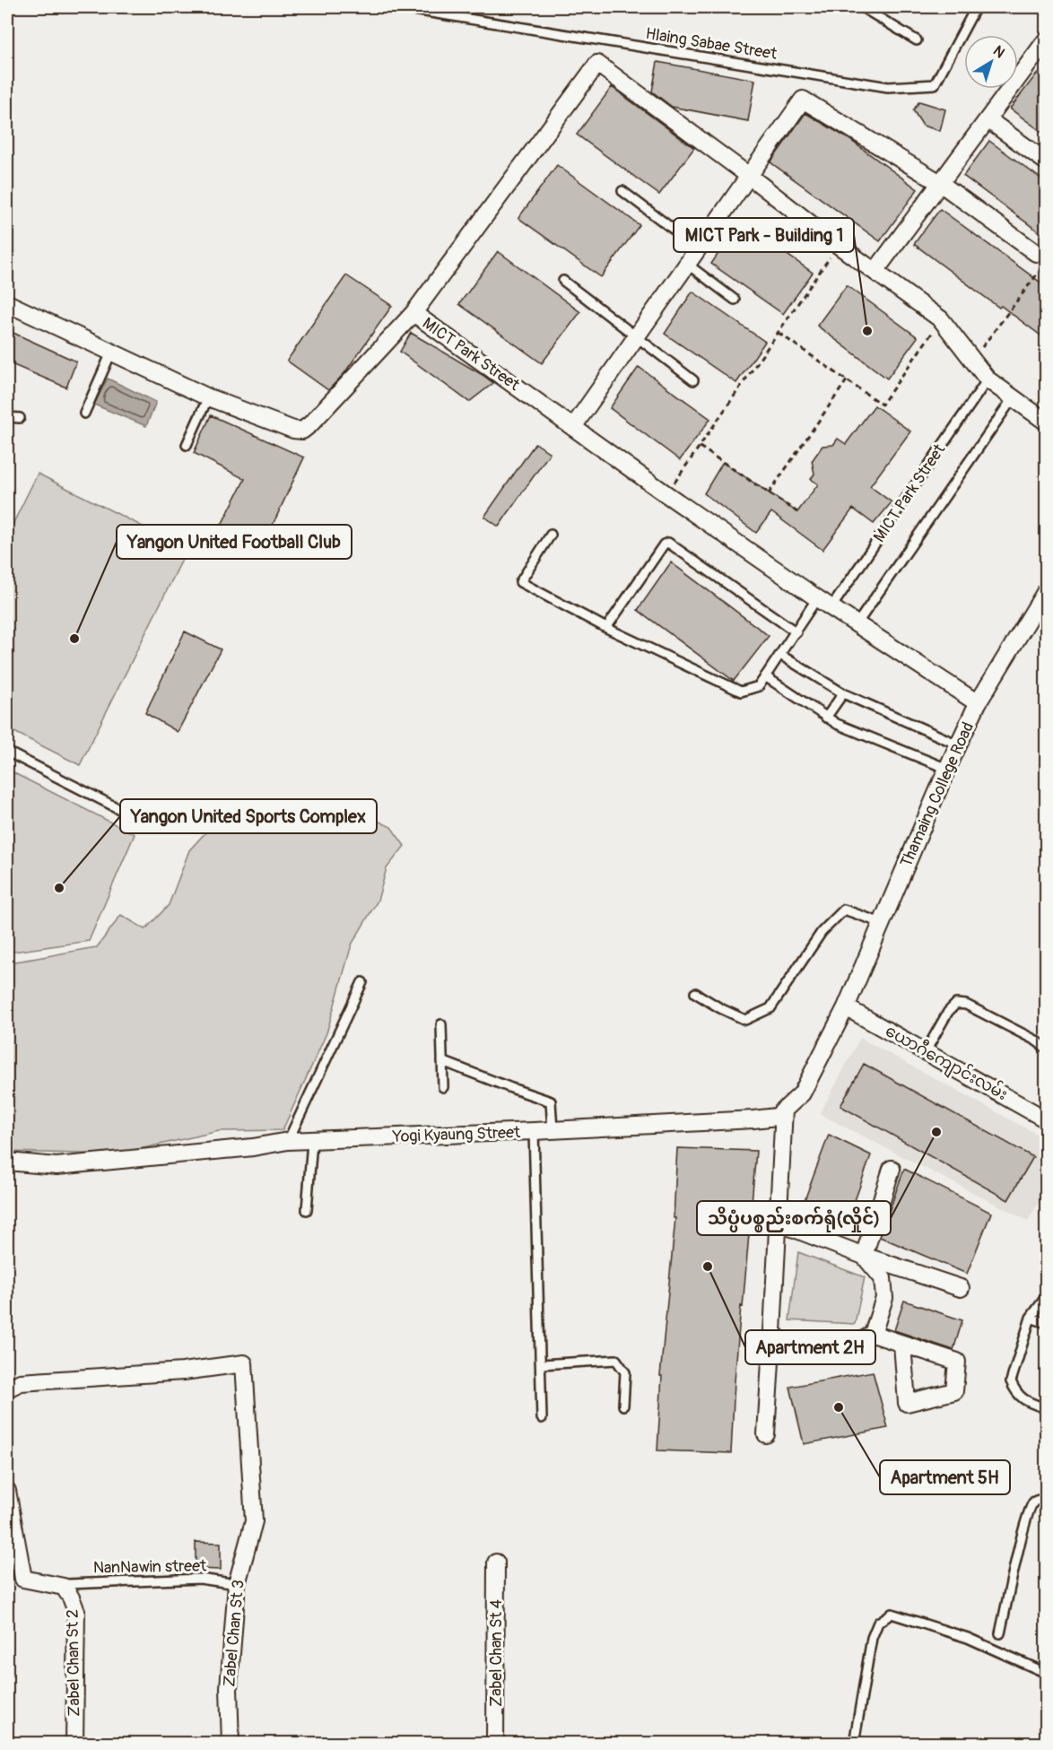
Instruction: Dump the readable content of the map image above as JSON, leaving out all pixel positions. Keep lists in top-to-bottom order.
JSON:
{
  "streets": {
    "street": [
      "MICT Park Street",
      "Thamaing College Road",
      "ယောဂီကျောင်းလမ်း",
      "Yogi Kyaung Street",
      "Zabel Chan St 3",
      "Zabel Chan St 4",
      "Zabel Chan St 2"
    ],
    "lane": ["Hlaing Sabae Street", "NanNawin street"]
  },
  "crossings": [
    ["MICT Park Street", "Thamaing College Road"],
    ["Thamaing College Road", "ယောဂီကျောင်းလမ်း"],
    ["Thamaing College Road", "Yogi Kyaung Street"],
    ["ယောဂီကျောင်းလမ်း", "Yogi Kyaung Street"],
    ["NanNawin street", "Zabel Chan St 3"],
    ["NanNawin street", "Zabel Chan St 2"]
  ],
  "places": [
    "MICT Park - Building 1",
    "Yangon United Football Club",
    "Yangon United Sports Complex",
    "သိပ္ပံပစ္စည်းစက်ရုံ(လှိုင်)",
    "Apartment 2H",
    "Apartment 5H"
  ],
  "north": "top right"
}
